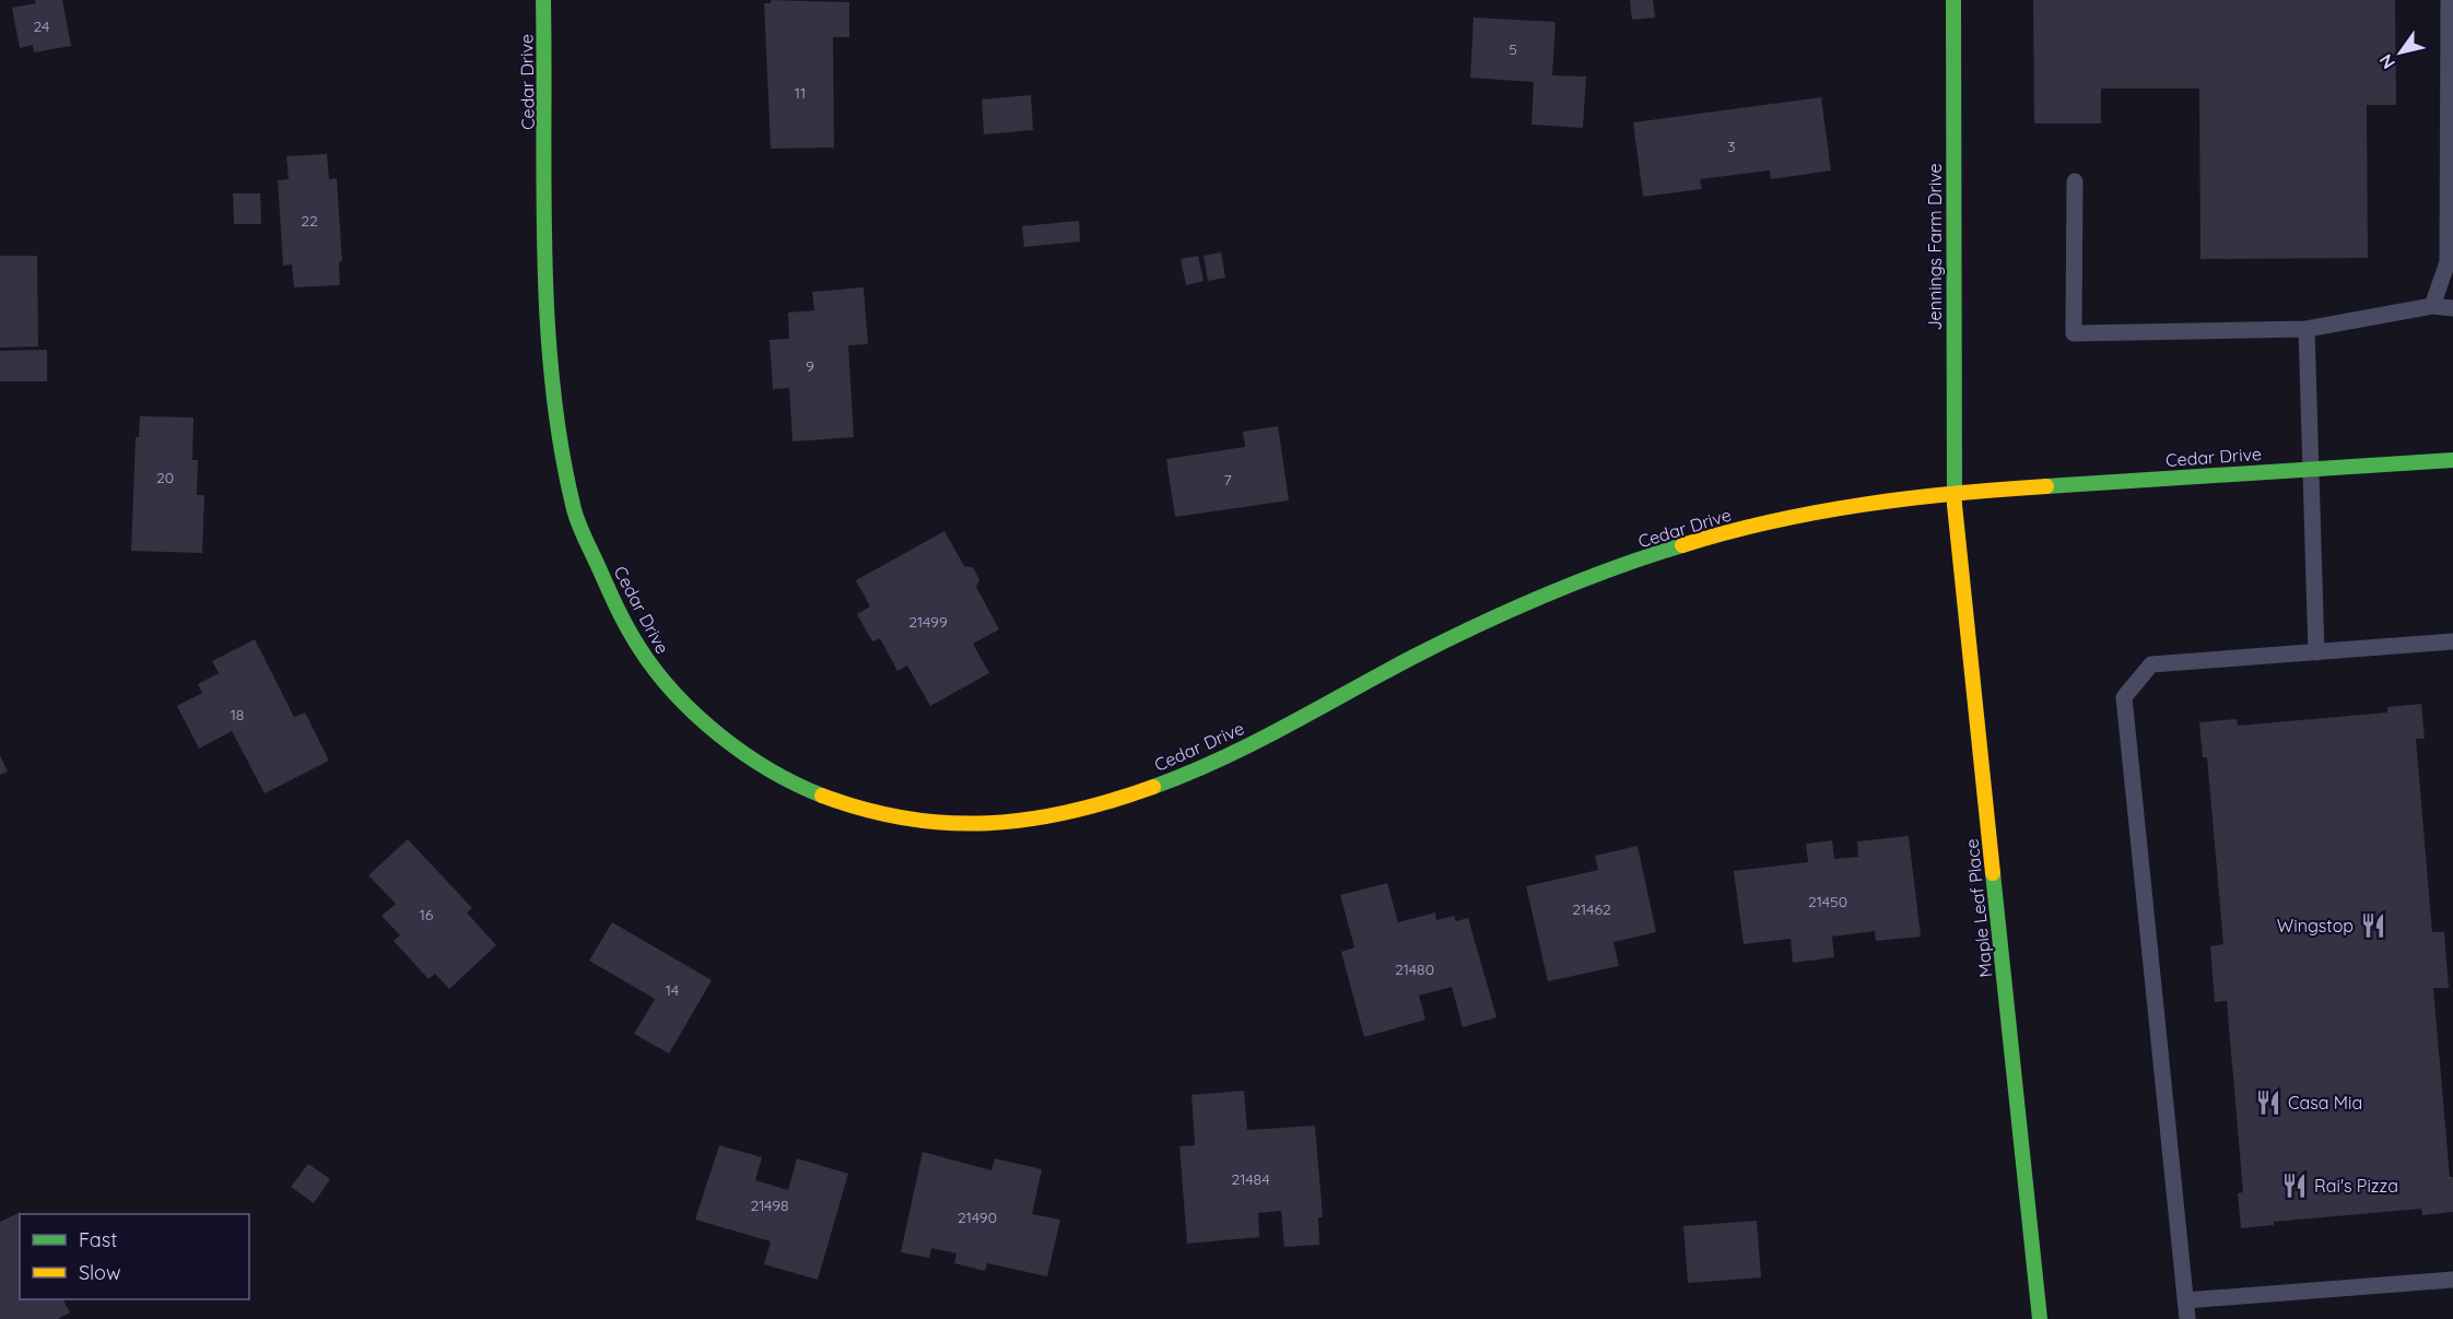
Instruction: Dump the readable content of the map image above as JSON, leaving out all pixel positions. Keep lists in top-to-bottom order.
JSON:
{
  "streets": {
    "street": ["Cedar Drive", "Jennings Farm Drive", "Maple Leaf Place"]
  },
  "crossings": [
    ["Cedar Drive", "Jennings Farm Drive"],
    ["Cedar Drive", "Maple Leaf Place"],
    ["Jennings Farm Drive", "Maple Leaf Place"]
  ],
  "places": {
    "restaurant": ["Wingstop", "Casa Mia", "Rai's Pizza"]
  },
  "house_numbers": [
    "24",
    "5",
    "11",
    "3",
    "22",
    "9",
    "20",
    "7",
    "21499",
    "18",
    "21450",
    "21462",
    "16",
    "21480",
    "14",
    "21484",
    "21498",
    "21490"
  ],
  "legend": ["Fast", "Slow"],
  "north": "bottom left"
}
